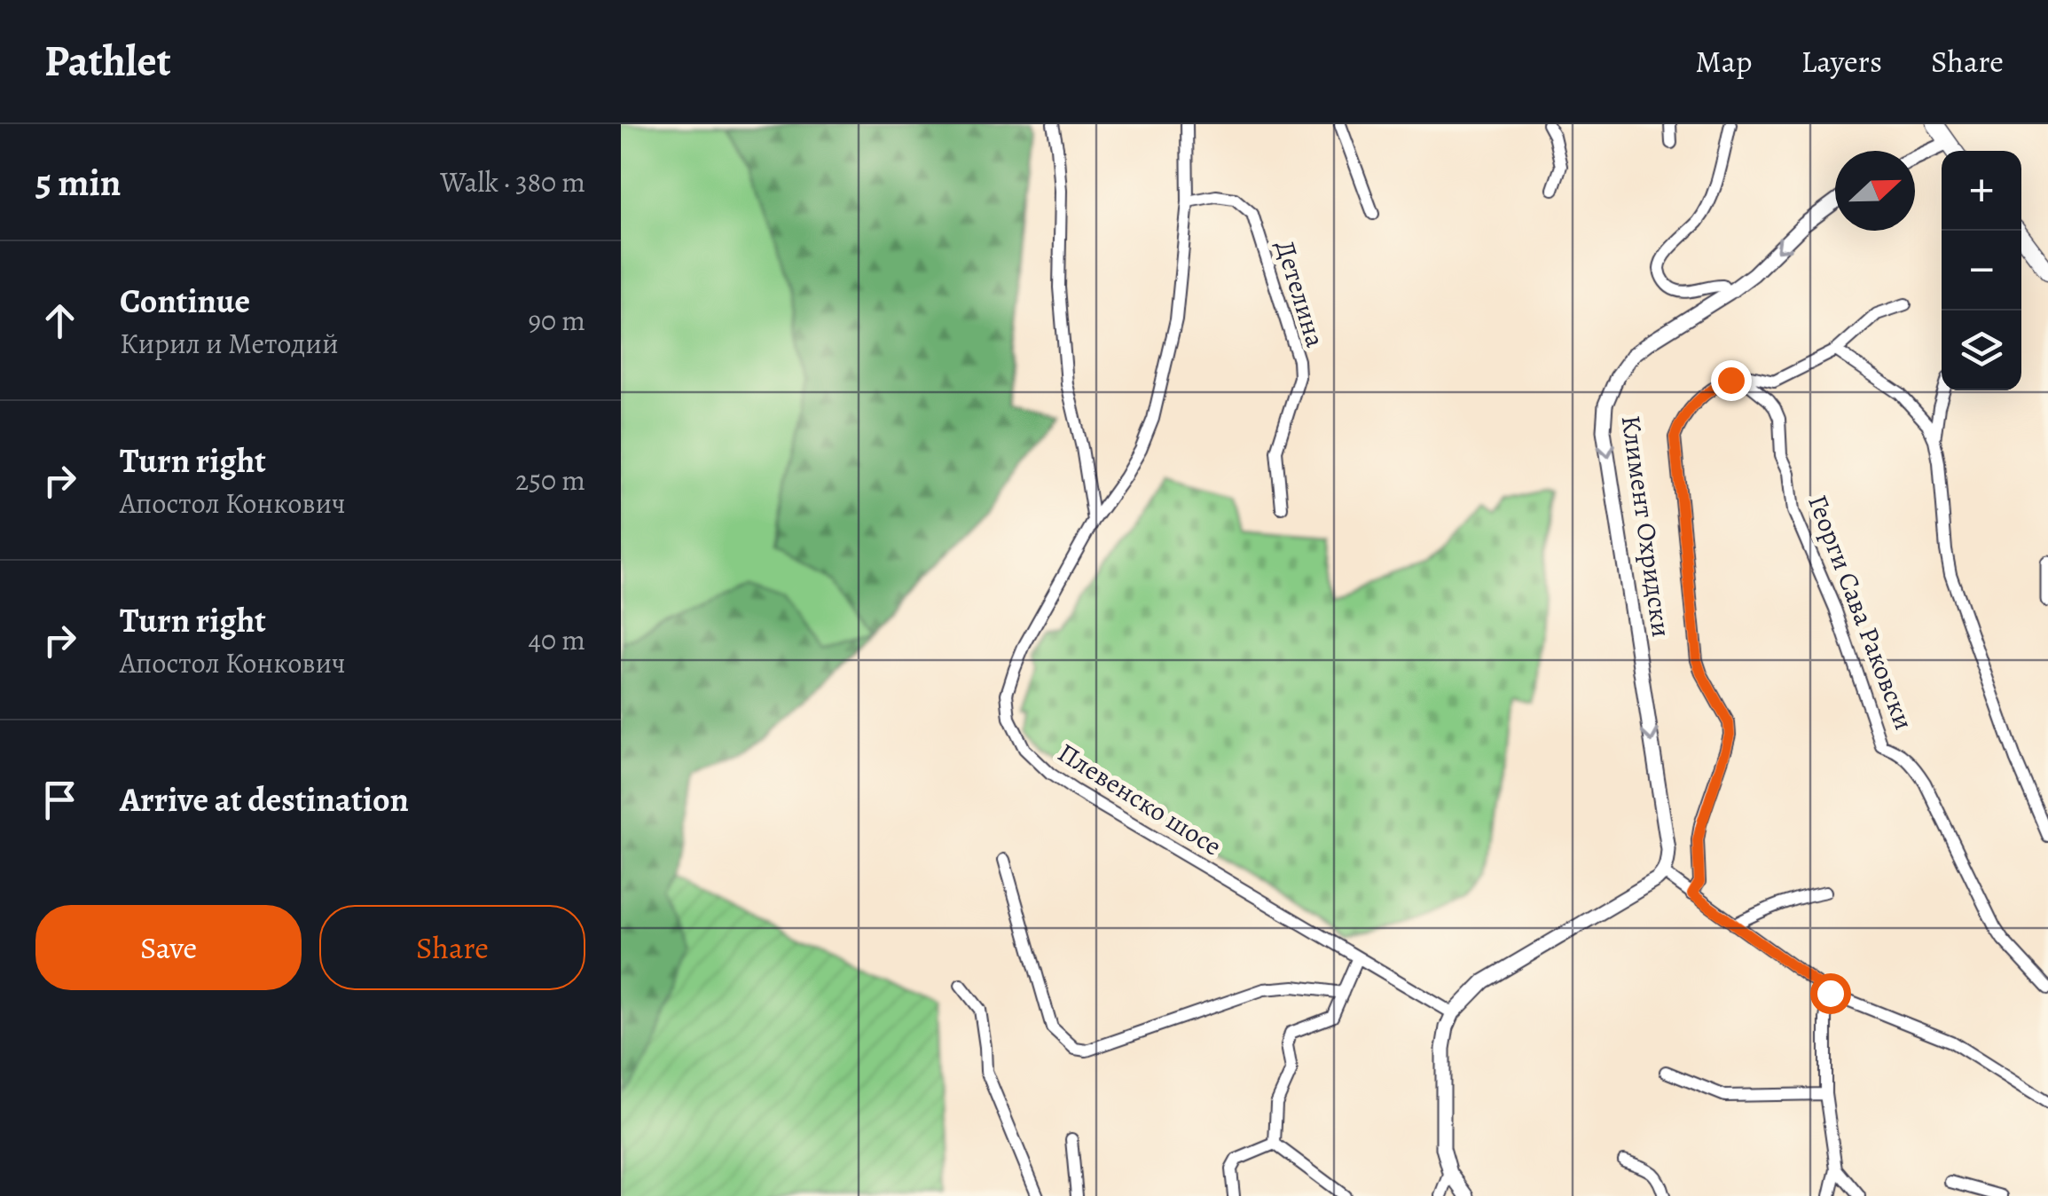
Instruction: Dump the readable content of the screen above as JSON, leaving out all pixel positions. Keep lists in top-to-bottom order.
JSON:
{
  "streets": {
    "street": [
      "Детелина",
      "Климент Охридски",
      "Георги Сава Раковски",
      "Плевенско шосе"
    ]
  },
  "crossings": [
    ["Детелина", "Плевенско шосе"]
  ],
  "north": "right",
  "page": {
    "header": "Pathlet",
    "nav": ["Map", "Layers", "Share"],
    "heading": ["5 min", "Walk · 380 m"],
    "map_buttons": ["+", "−"],
    "list": [
      ["Continue", "Кирил и Методий", "90 m"],
      ["Turn right", "Апостол Конкович", "250 m"],
      ["Turn right", "Апостол Конкович", "40 m"],
      "Arrive at destination"
    ],
    "buttons": ["Save", "Share"]
  }
}
